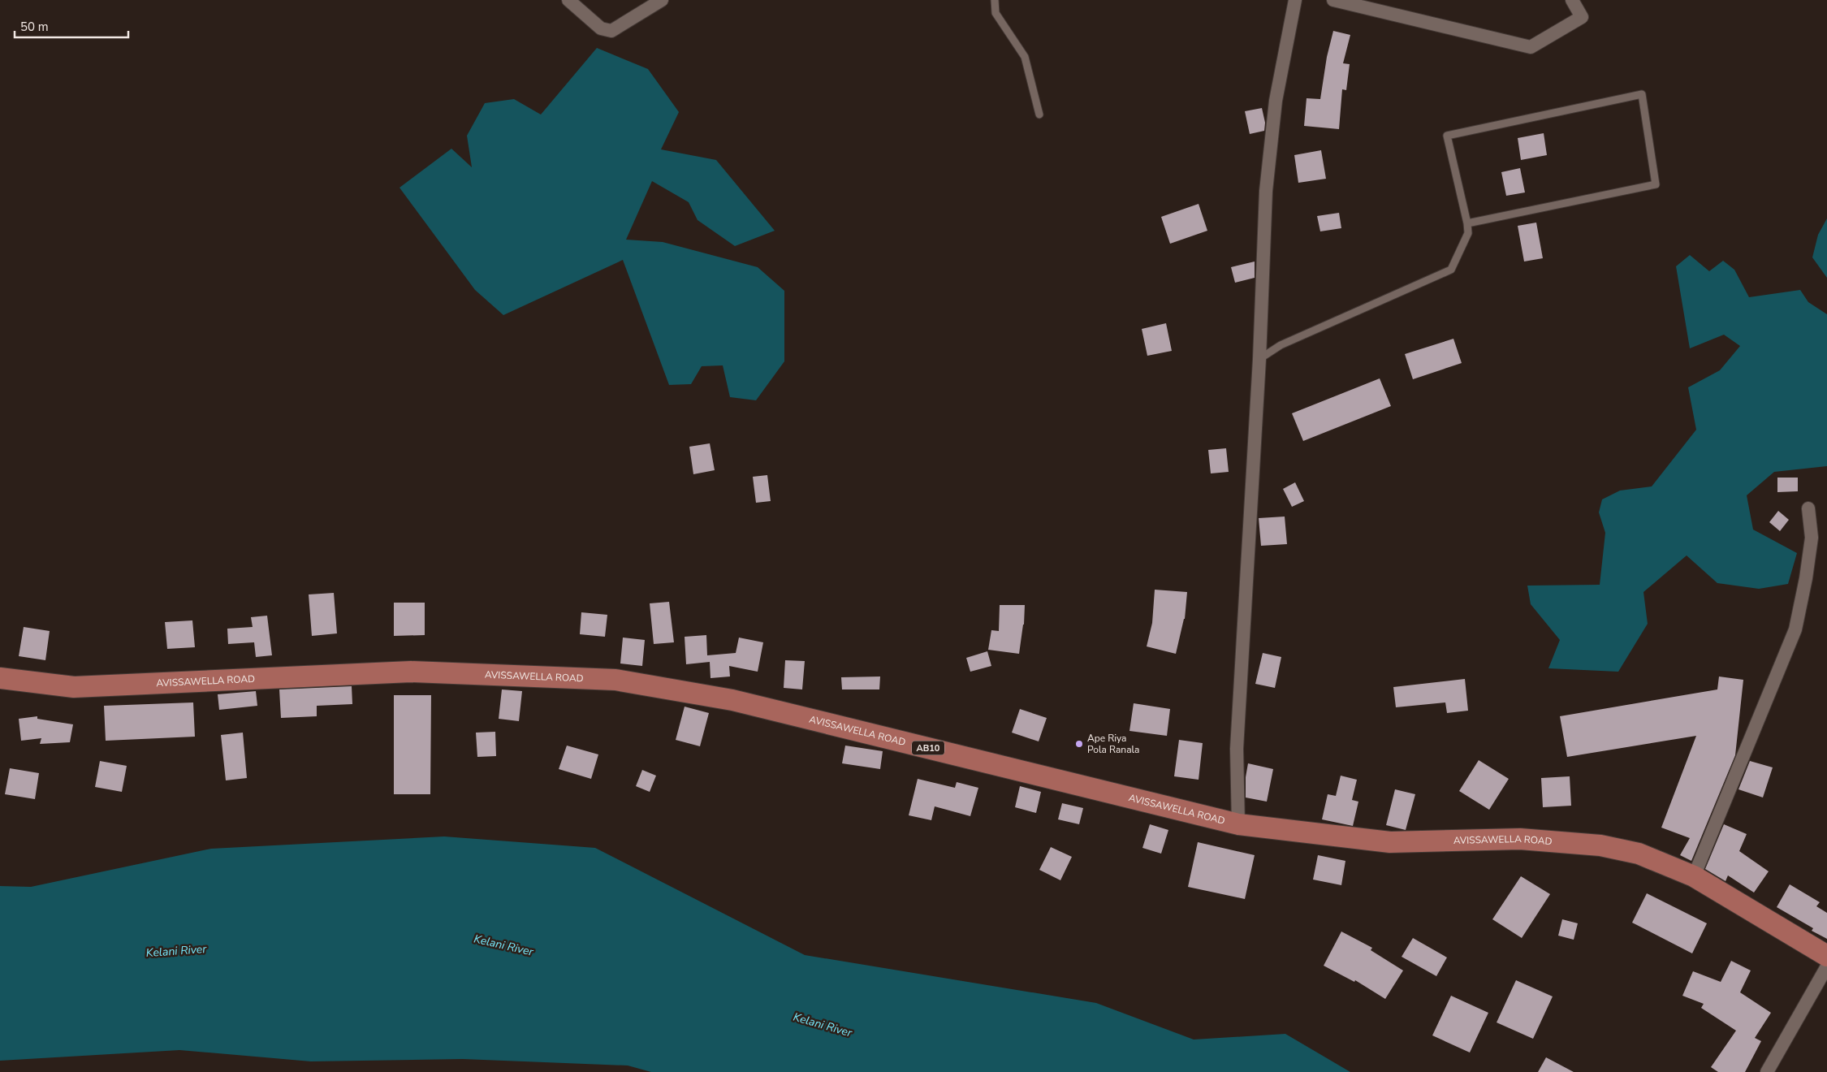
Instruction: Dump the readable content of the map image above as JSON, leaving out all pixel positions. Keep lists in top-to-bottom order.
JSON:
{
  "streets": {
    "main road": ["AVISSAWELLA ROAD", "AB10"]
  },
  "water": ["Kelani River"],
  "places": ["Ape Riya Pola Ranala"],
  "scale_bar": "50 m"
}
